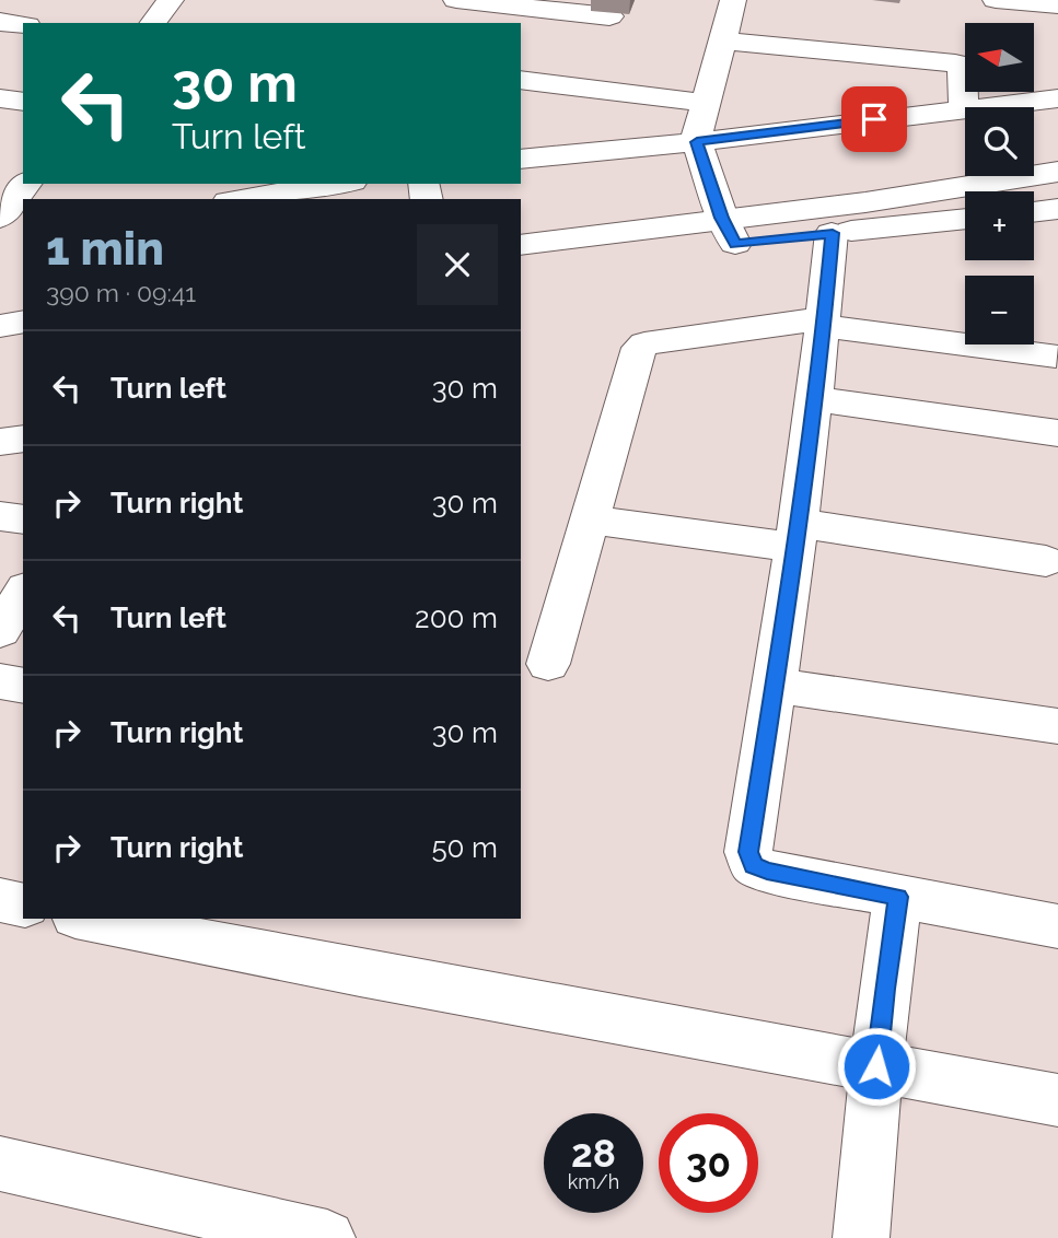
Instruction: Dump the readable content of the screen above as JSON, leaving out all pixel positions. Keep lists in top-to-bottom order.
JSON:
{
  "north": "left",
  "page": {
    "map_buttons": ["+", "−"],
    "turn": ["30 m", "Turn left"],
    "heading": ["1 min", "390 m · 09:41"],
    "list": [
      {
        "name": "Turn left",
        "value": "30 m"
      },
      {
        "name": "Turn right",
        "value": "30 m"
      },
      {
        "name": "Turn left",
        "value": "200 m"
      },
      {
        "name": "Turn right",
        "value": "30 m"
      },
      {
        "name": "Turn right",
        "value": "50 m"
      }
    ],
    "speed": "28 km/h",
    "limit": "30"
  }
}
